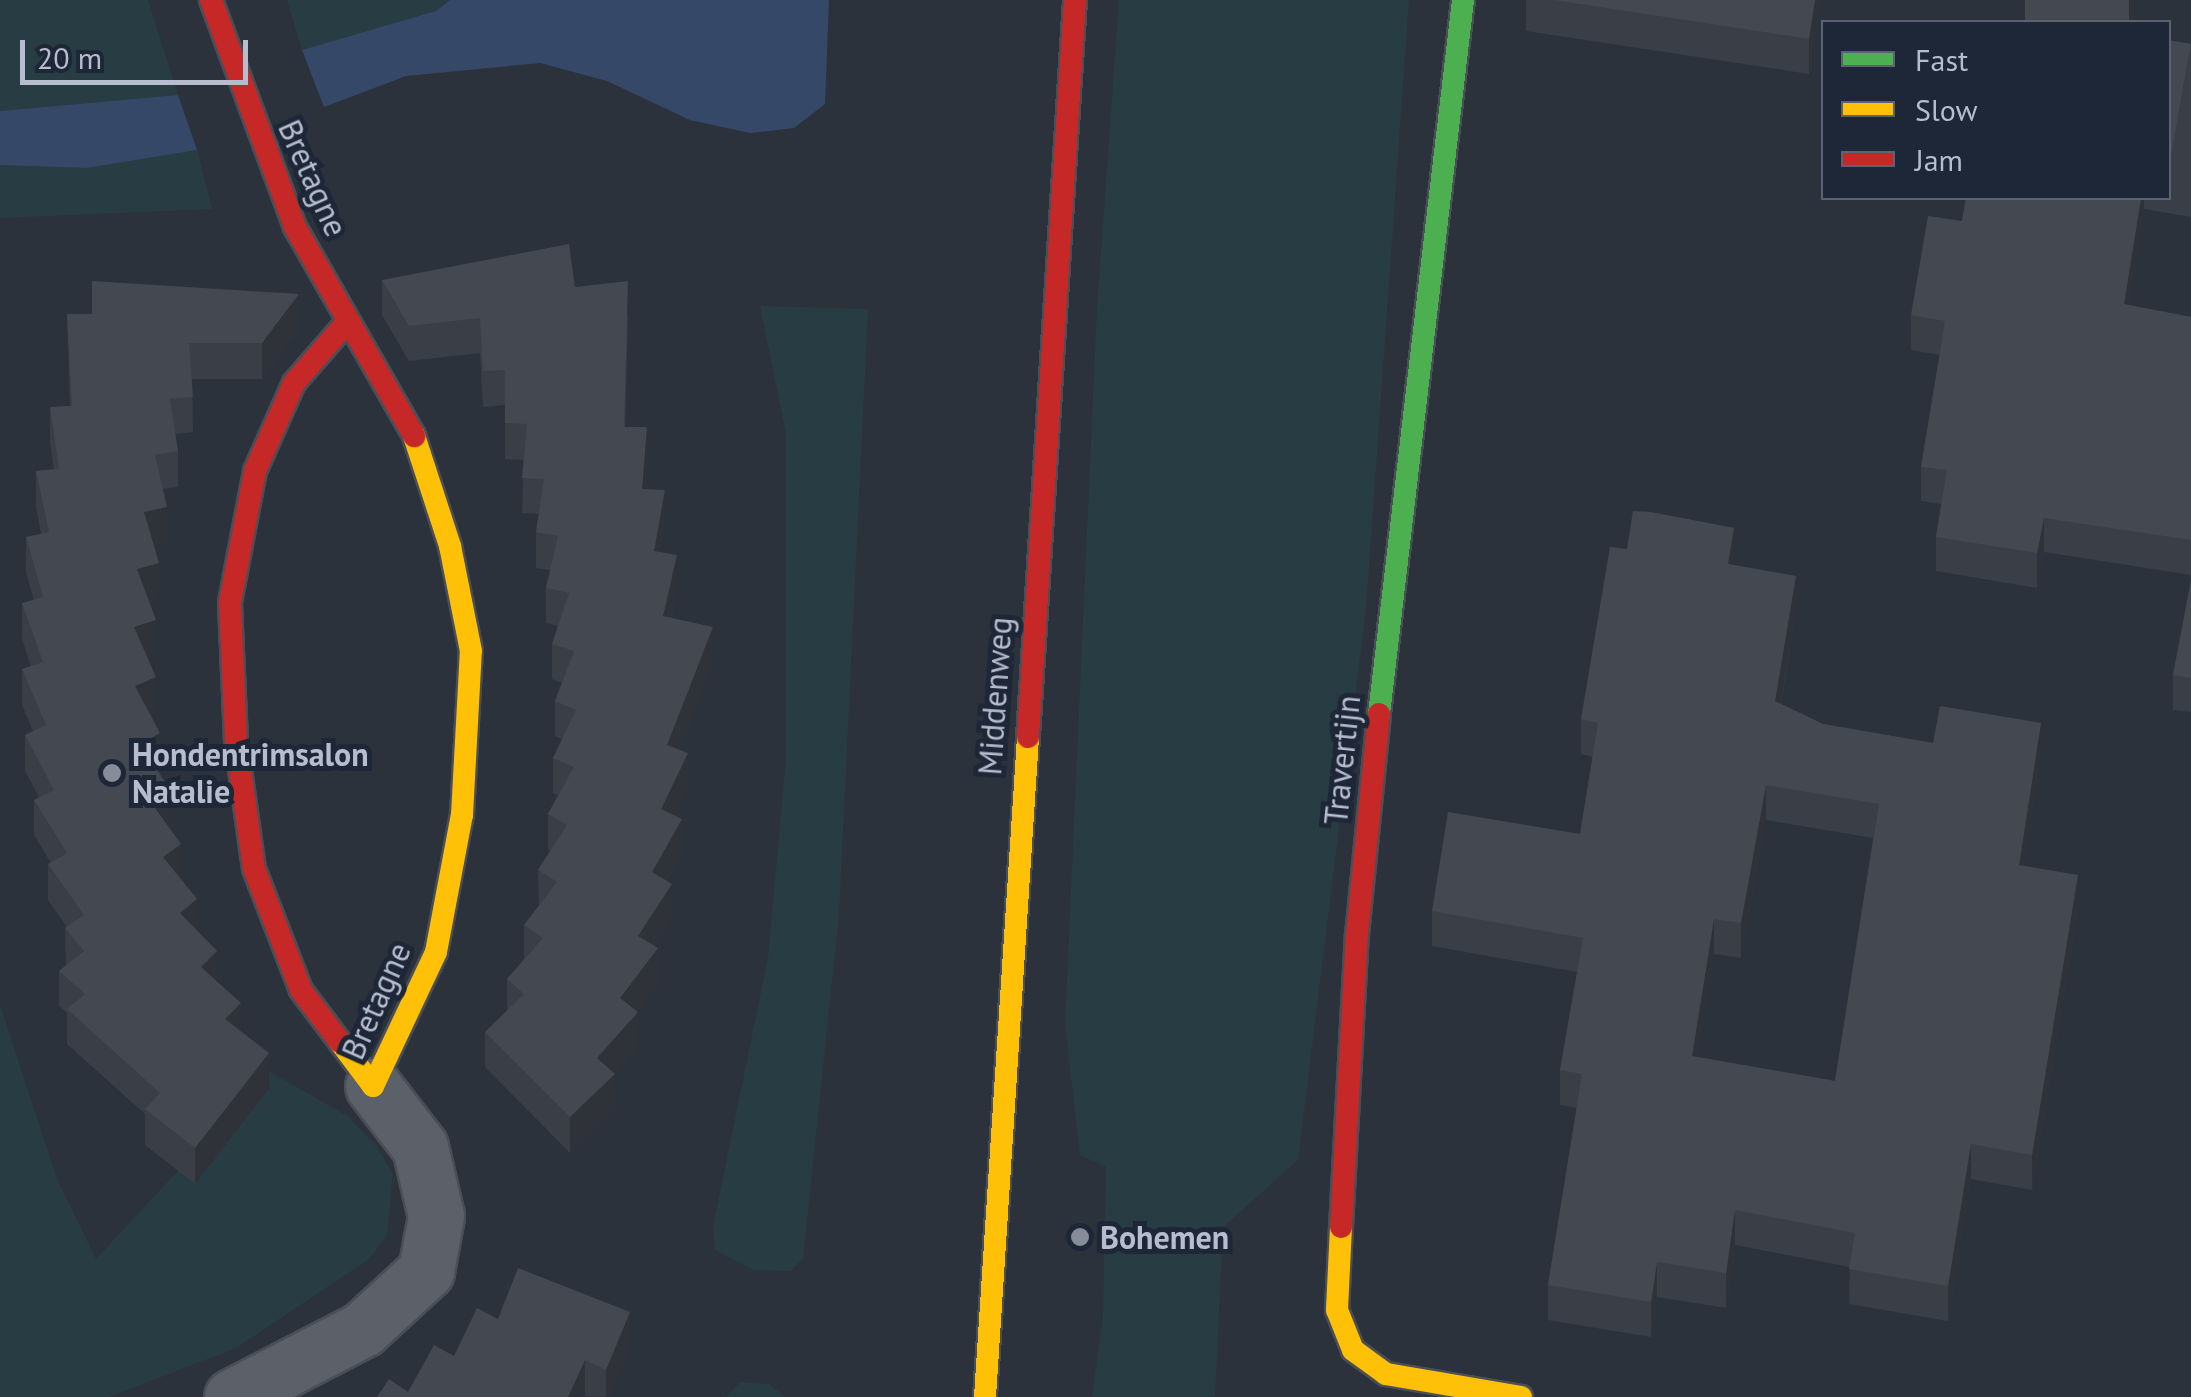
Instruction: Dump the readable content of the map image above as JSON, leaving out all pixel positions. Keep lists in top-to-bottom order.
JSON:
{
  "streets": {
    "street": ["Bretagne", "Middenweg", "Travertijn"]
  },
  "places": ["Hondentrimsalon Natalie", "Bohemen"],
  "legend": ["Fast", "Slow", "Jam"],
  "scale_bar": "20 m"
}
